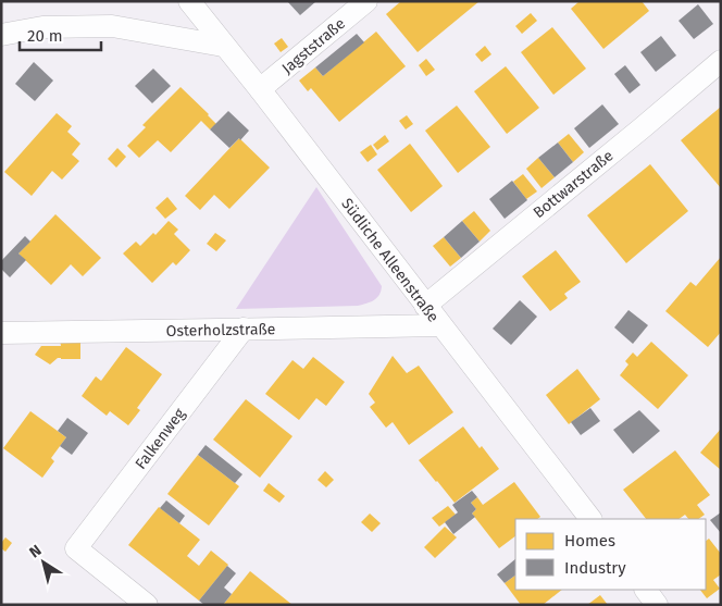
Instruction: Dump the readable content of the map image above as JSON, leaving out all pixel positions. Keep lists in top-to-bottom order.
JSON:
{
  "streets": {
    "street": [
      "Jagststraße",
      "Bottwarstraße",
      "Südliche Alleenstraße",
      "Osterholzstraße",
      "Falkenweg"
    ]
  },
  "crossings": [
    ["Jagststraße", "Südliche Alleenstraße"],
    ["Bottwarstraße", "Südliche Alleenstraße"],
    ["Südliche Alleenstraße", "Osterholzstraße"],
    ["Osterholzstraße", "Falkenweg"]
  ],
  "legend": ["Homes", "Industry"],
  "scale_bar": "20 m",
  "north": "top left"
}
